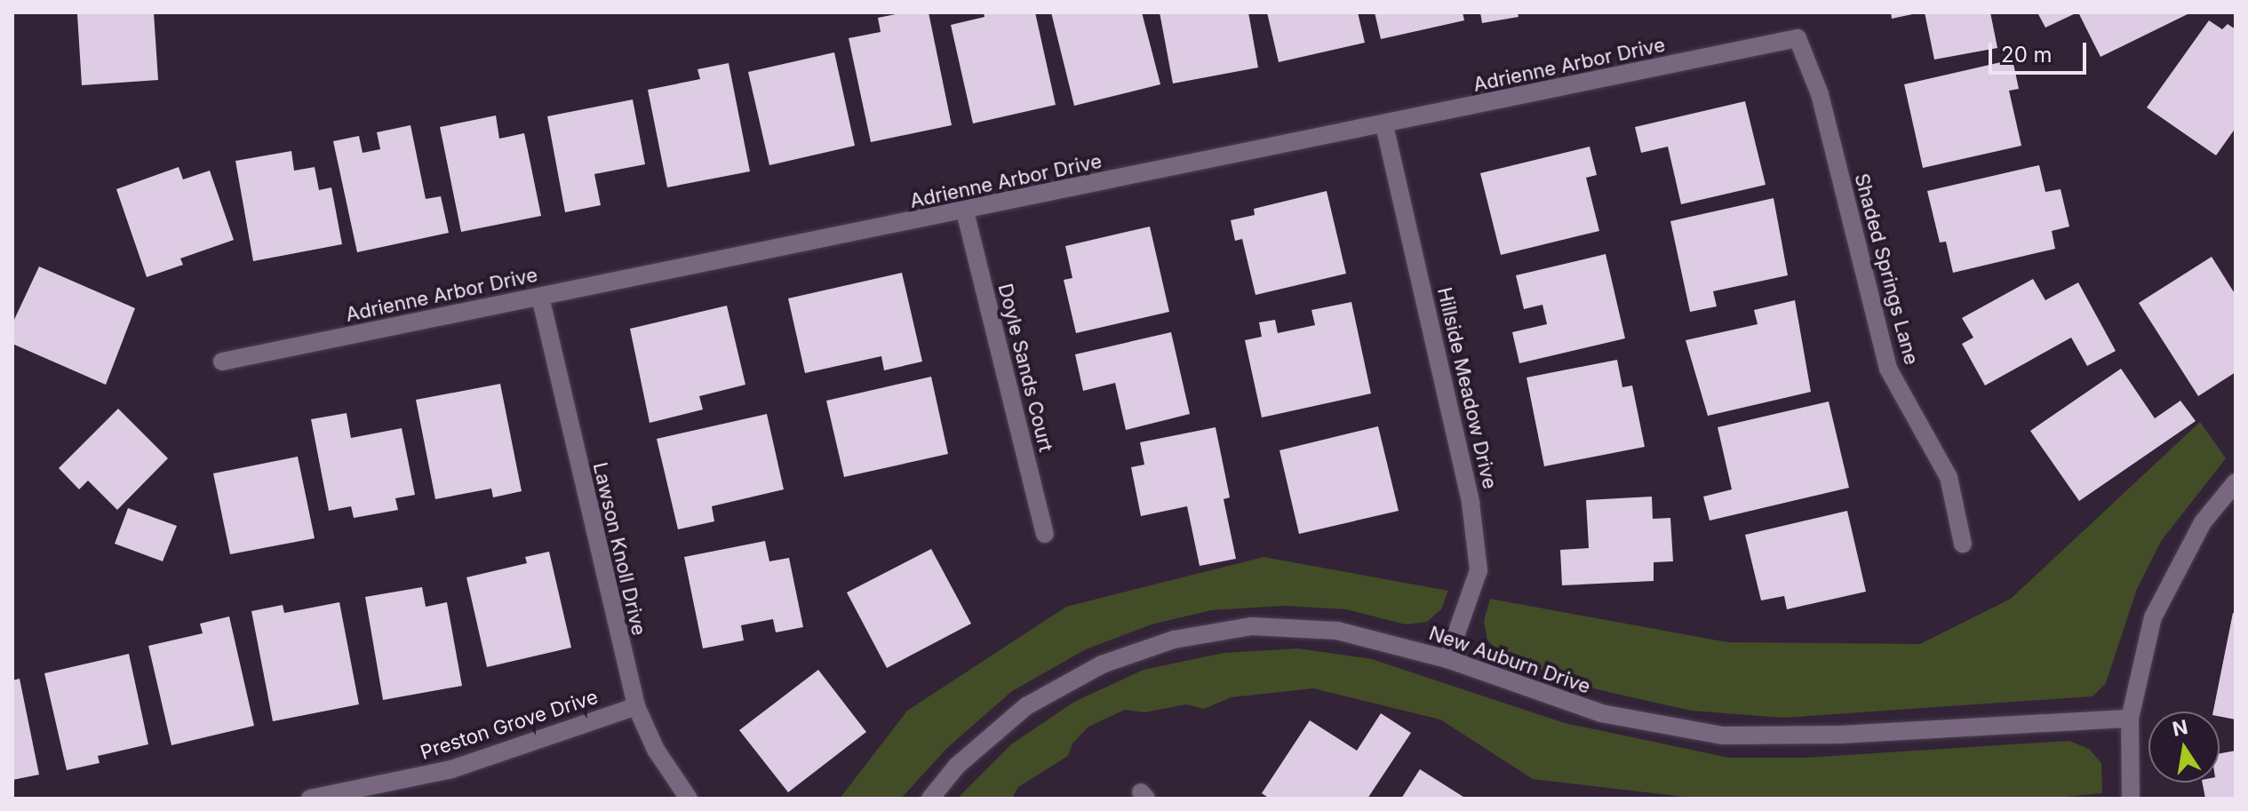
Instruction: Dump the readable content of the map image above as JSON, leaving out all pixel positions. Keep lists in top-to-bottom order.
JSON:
{
  "streets": {
    "street": [
      "Adrienne Arbor Drive",
      "Shaded Springs Lane",
      "Doyle Sands Court",
      "Hillside Meadow Drive",
      "Lawson Knoll Drive",
      "New Auburn Drive",
      "Preston Grove Drive"
    ]
  },
  "crossings": [
    ["Adrienne Arbor Drive", "Shaded Springs Lane"],
    ["Adrienne Arbor Drive", "Doyle Sands Court"],
    ["Adrienne Arbor Drive", "Hillside Meadow Drive"],
    ["Adrienne Arbor Drive", "Lawson Knoll Drive"],
    ["Hillside Meadow Drive", "New Auburn Drive"],
    ["Lawson Knoll Drive", "Preston Grove Drive"]
  ],
  "scale_bar": "20 m",
  "north": "top"
}
